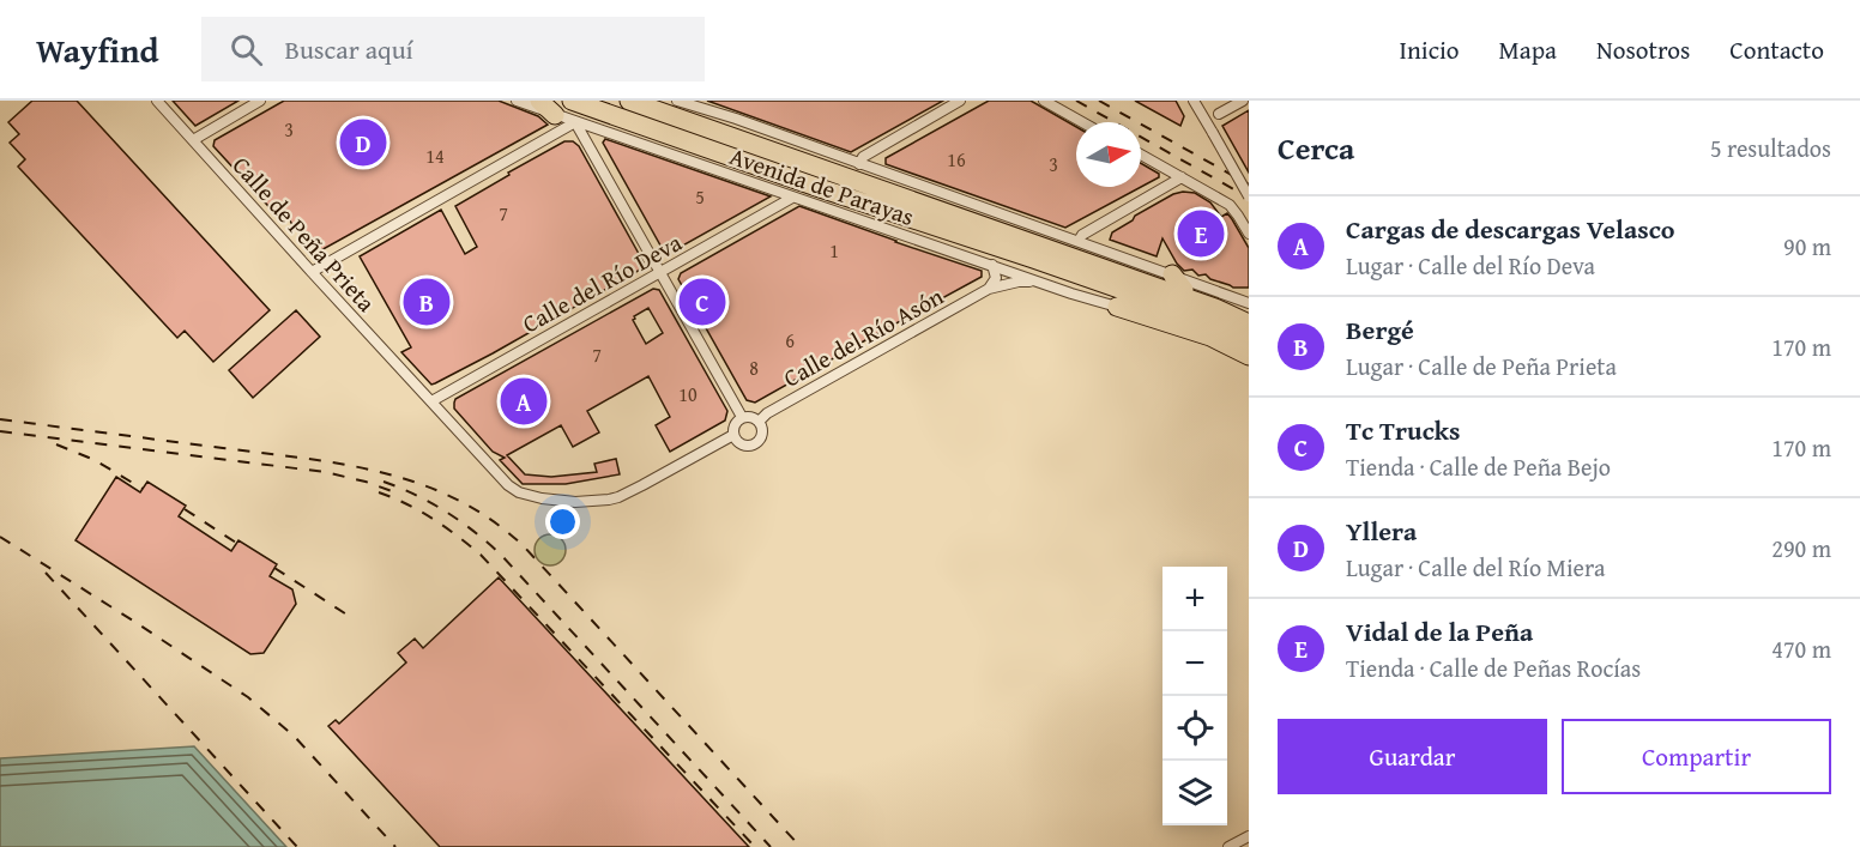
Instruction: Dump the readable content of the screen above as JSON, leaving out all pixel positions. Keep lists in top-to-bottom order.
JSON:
{
  "streets": {
    "street": [
      "Avenida de Parayas",
      "Calle de Peña Prieta",
      "Calle del Río Deva",
      "Calle del Río Asón"
    ]
  },
  "crossings": [
    ["Avenida de Parayas", "Calle del Río Deva"],
    ["Avenida de Parayas", "Calle del Río Asón"],
    ["Calle de Peña Prieta", "Calle del Río Deva"],
    ["Calle de Peña Prieta", "Calle del Río Asón"]
  ],
  "house_numbers": [
    "3",
    "14",
    "16",
    "3",
    "5",
    "7",
    "1",
    "6",
    "7",
    "8",
    "10"
  ],
  "north": "right",
  "page": {
    "header": "Wayfind",
    "search": "Buscar aquí",
    "nav": [
      "Inicio",
      "Mapa",
      "Nosotros",
      "Contacto"
    ],
    "heading": ["Cerca", "5 resultados"],
    "pins": [
      "D",
      "E",
      "B",
      "C",
      "A"
    ],
    "list": [
      {
        "mark": "A",
        "name": "Cargas de descargas Velasco",
        "note": "Lugar · Calle del Río Deva",
        "value": "90 m"
      },
      {
        "mark": "B",
        "name": "Bergé",
        "note": "Lugar · Calle de Peña Prieta",
        "value": "170 m"
      },
      {
        "mark": "C",
        "name": "Tc Trucks",
        "note": "Tienda · Calle de Peña Bejo",
        "value": "170 m"
      },
      {
        "mark": "D",
        "name": "Yllera",
        "note": "Lugar · Calle del Río Miera",
        "value": "290 m"
      },
      {
        "mark": "E",
        "name": "Vidal de la Peña",
        "note": "Tienda · Calle de Peñas Rocías",
        "value": "470 m"
      }
    ],
    "map_buttons": ["+", "−"],
    "buttons": ["Guardar", "Compartir"]
  }
}
